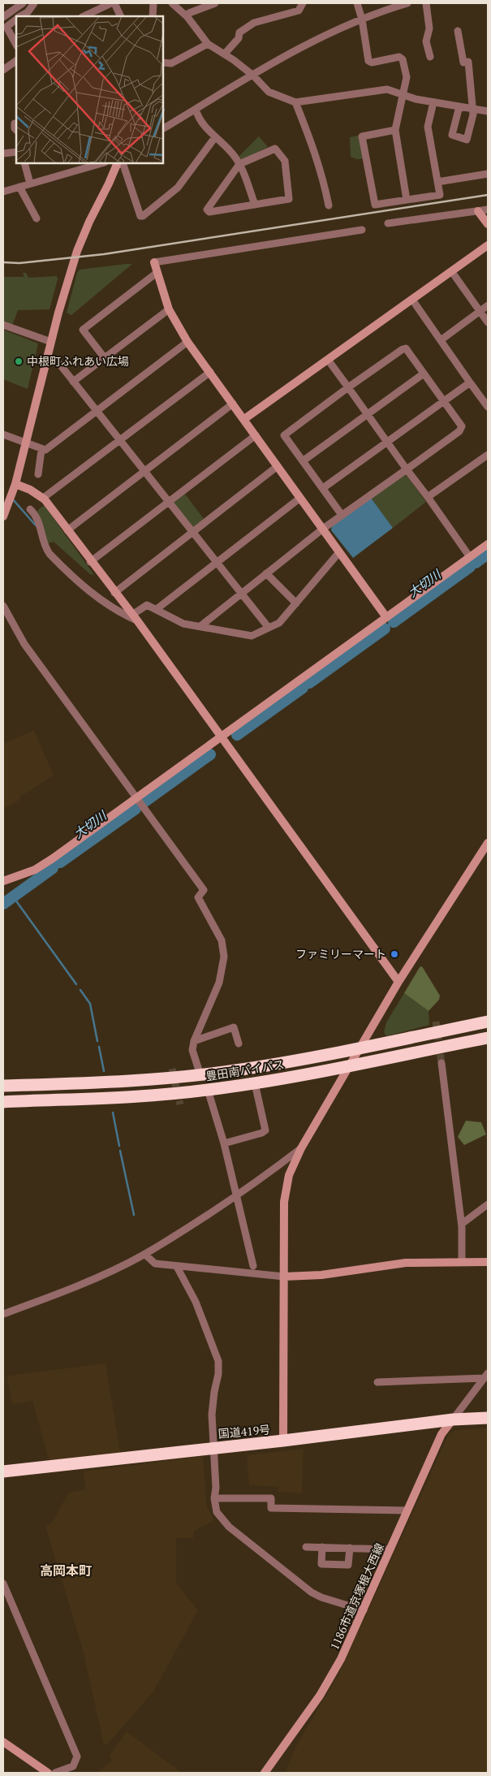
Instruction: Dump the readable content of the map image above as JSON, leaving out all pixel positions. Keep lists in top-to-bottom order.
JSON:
{
  "streets": {
    "highway": ["豊田南バイパス", "国道419号"],
    "street": ["1186市道京塚根大西線"]
  },
  "crossings": [
    ["国道419号", "1186市道京塚根大西線"]
  ],
  "districts": ["高岡本町"],
  "water": ["大切川"],
  "places": ["中根町ふれあい広場", "ファミリーマート"]
}
